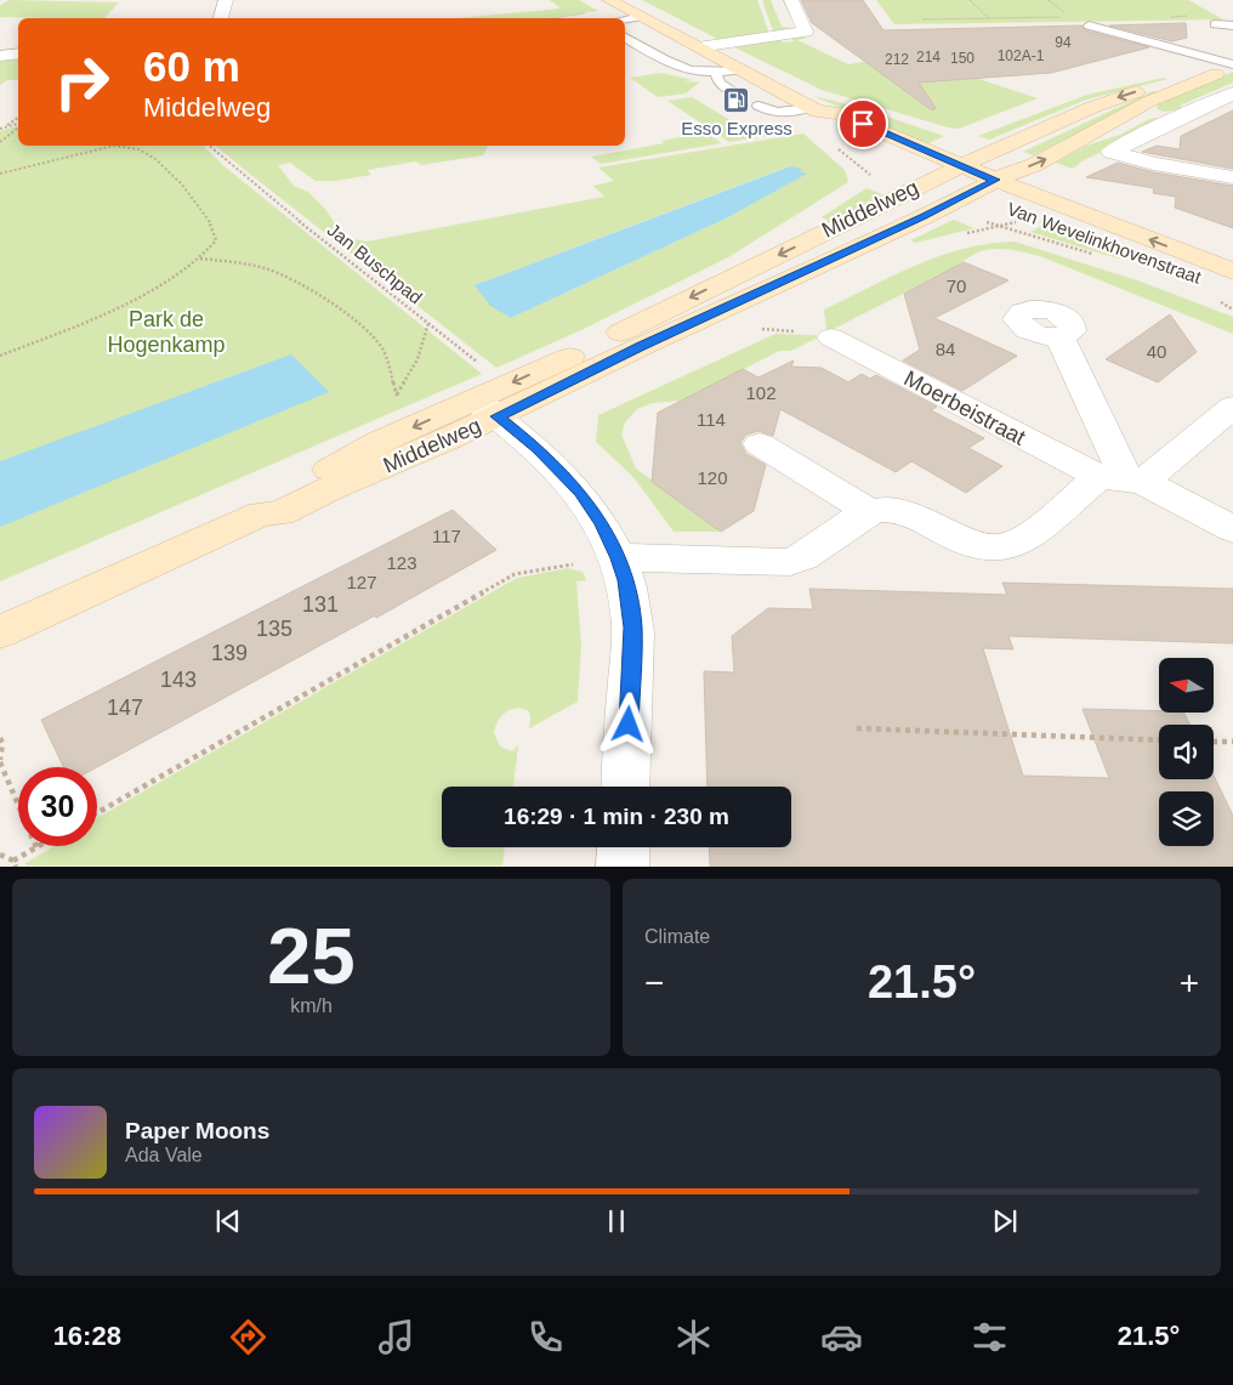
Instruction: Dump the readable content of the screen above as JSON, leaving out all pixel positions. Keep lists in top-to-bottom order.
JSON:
{
  "streets": {
    "main road": ["Middelweg", "Van Wevelinkhovenstraat"],
    "street": ["Moerbeistraat"],
    "path": ["Jan Buschpad"]
  },
  "crossings": [
    ["Middelweg", "Van Wevelinkhovenstraat"],
    ["Middelweg", "Jan Buschpad"]
  ],
  "parks": ["Park de Hogenkamp"],
  "places": {
    "fuel station": ["Esso Express"]
  },
  "house_numbers": [
    "94",
    "102A-1",
    "214",
    "150",
    "212",
    "70",
    "84",
    "40",
    "102",
    "114",
    "120",
    "117",
    "123",
    "127",
    "131",
    "135",
    "139",
    "143",
    "147"
  ],
  "north": "left",
  "page": {
    "turn": ["60 m", "Middelweg"],
    "limit": "30",
    "trip": "16:29 · 1 min · 230 m",
    "tile": [
      ["25", "km/h"],
      "Climate"
    ],
    "heat": ["−", "21.5°", "+"],
    "song": ["Paper Moons", "Ada Vale"],
    "tabs": ["16:28", "21.5°"]
  }
}
